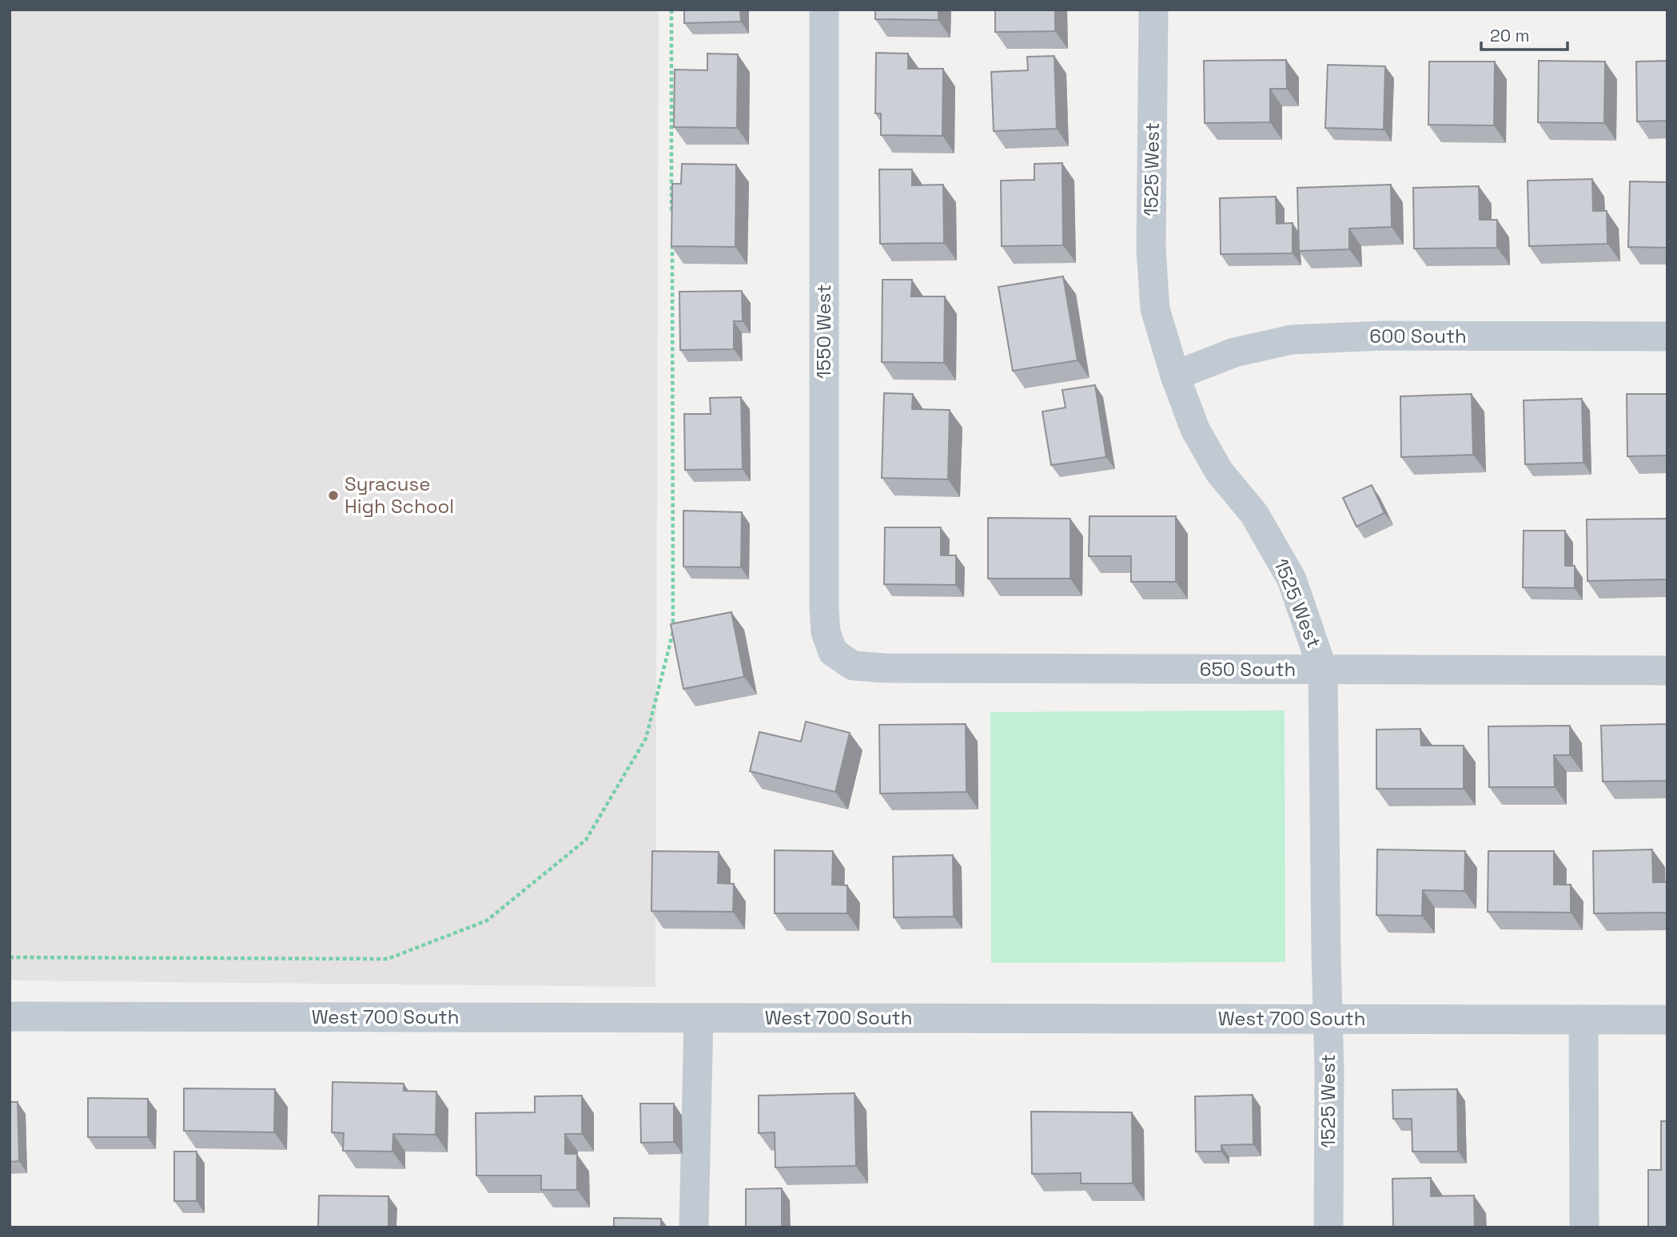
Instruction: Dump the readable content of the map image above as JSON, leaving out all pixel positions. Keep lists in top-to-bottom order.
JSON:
{
  "streets": {
    "street": [
      "1525 West",
      "1550 West",
      "600 South",
      "650 South",
      "West 700 South"
    ]
  },
  "crossings": [
    ["1525 West", "600 South"],
    ["1525 West", "650 South"],
    ["1525 West", "West 700 South"],
    ["1550 West", "650 South"]
  ],
  "places": ["Syracuse High School"],
  "scale_bar": "20 m"
}
